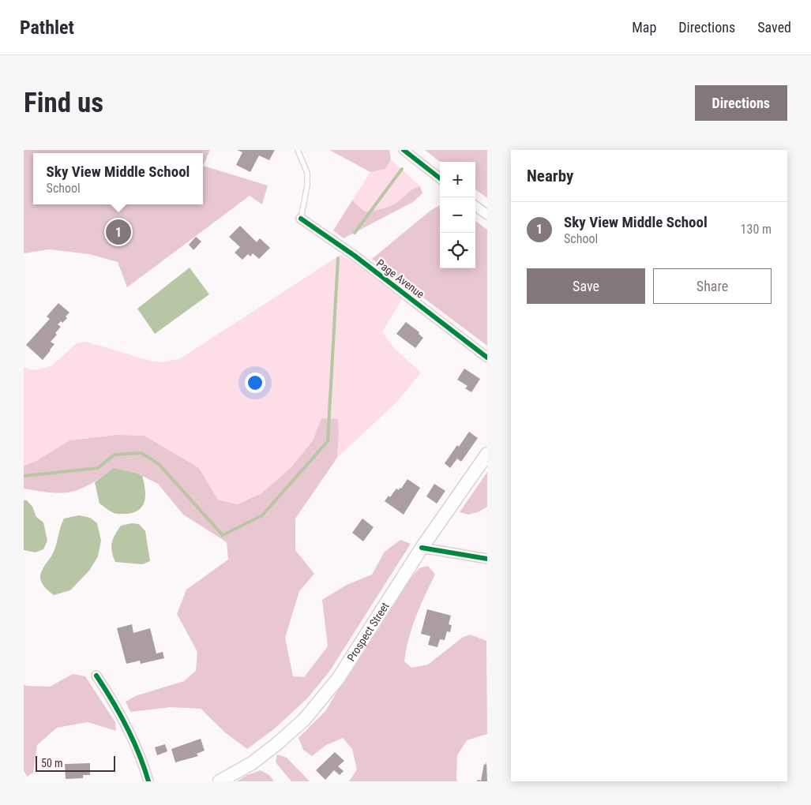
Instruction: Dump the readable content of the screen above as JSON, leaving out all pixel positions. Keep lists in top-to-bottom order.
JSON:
{
  "streets": {
    "main road": ["Prospect Street"],
    "street": ["Page Avenue"]
  },
  "scale_bar": "50 m",
  "page": {
    "header": "Pathlet",
    "nav": ["Map", "Directions", "Saved"],
    "buttons": [
      "Directions",
      ["Save", "Share"]
    ],
    "title": "Find us",
    "heading": "Nearby",
    "popup": ["Sky View Middle School", "School"],
    "map_buttons": ["+", "−"],
    "list": [
      {
        "mark": "1",
        "name": "Sky View Middle School",
        "note": "School",
        "value": "130 m"
      }
    ],
    "pins": "1",
    "scale": "50 m"
  }
}
